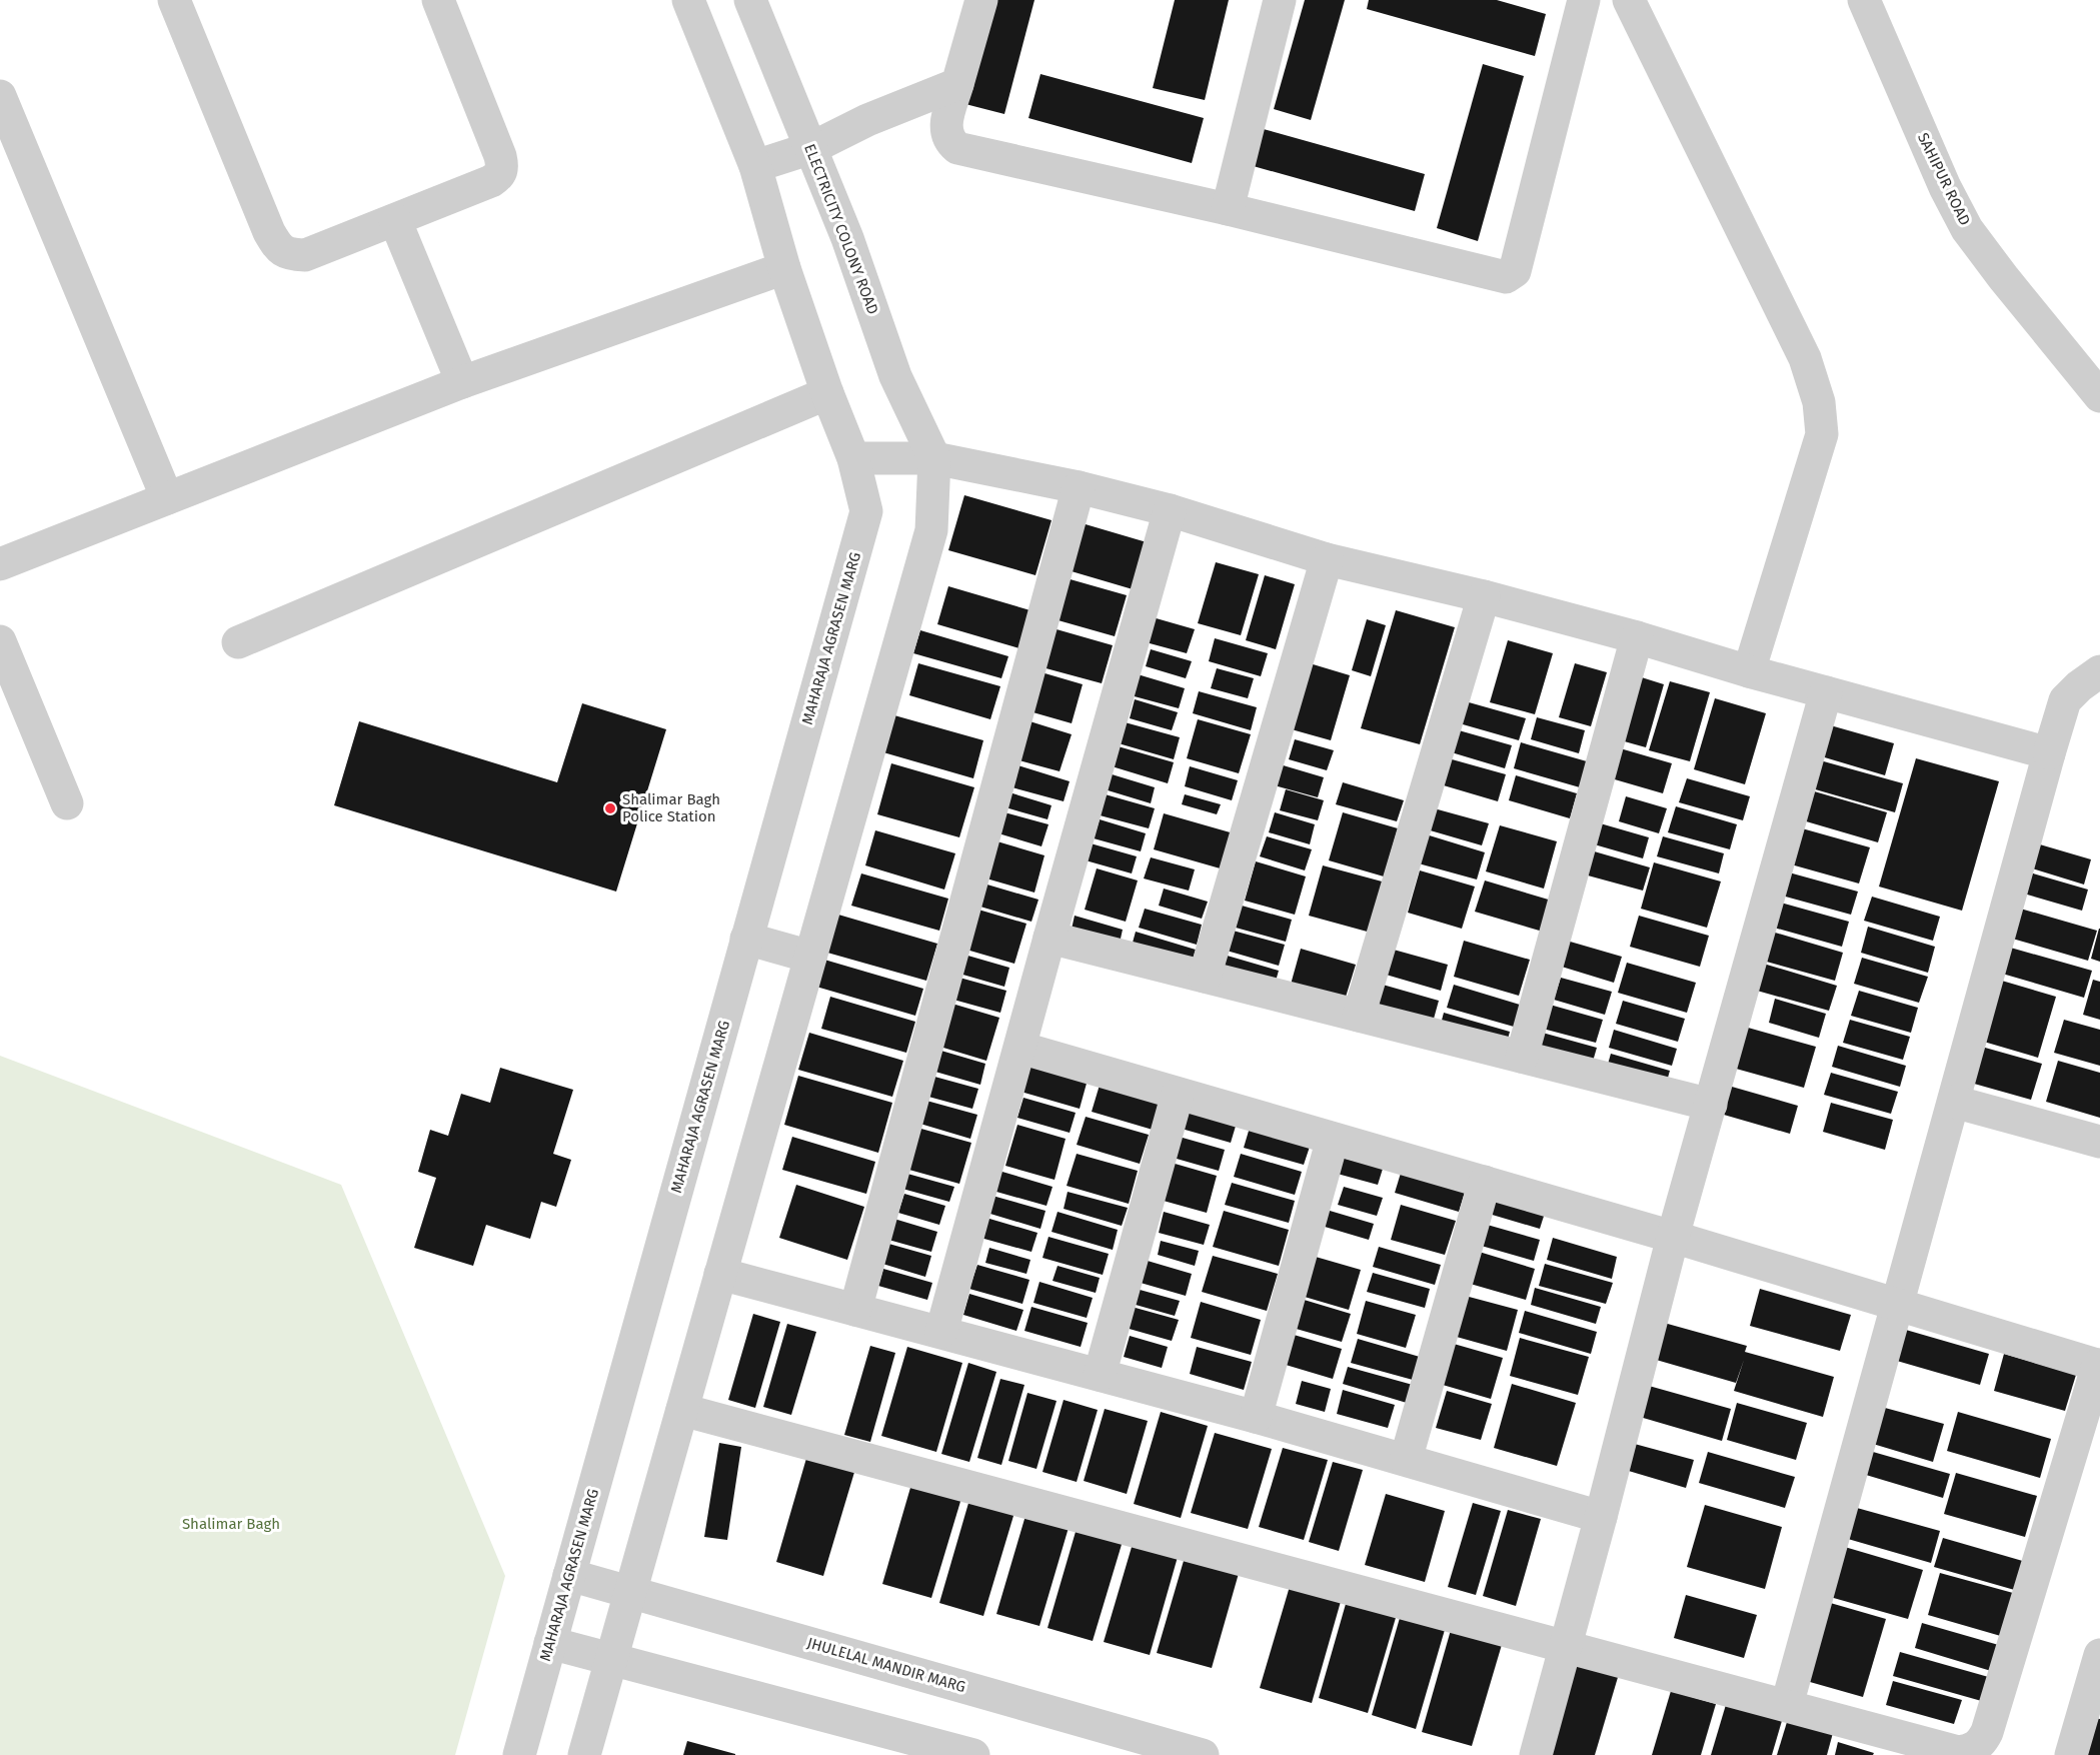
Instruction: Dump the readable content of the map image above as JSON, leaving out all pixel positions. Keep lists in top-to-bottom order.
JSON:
{
  "streets": {
    "street": [
      "SAHIPUR ROAD",
      "ELECTRICITY COLONY ROAD",
      "MAHARAJA AGRASEN MARG",
      "JHULELAL MANDIR MARG"
    ]
  },
  "crossings": [
    ["MAHARAJA AGRASEN MARG", "JHULELAL MANDIR MARG"]
  ],
  "parks": ["Shalimar Bagh"],
  "places": ["Shalimar Bagh Police Station"]
}
